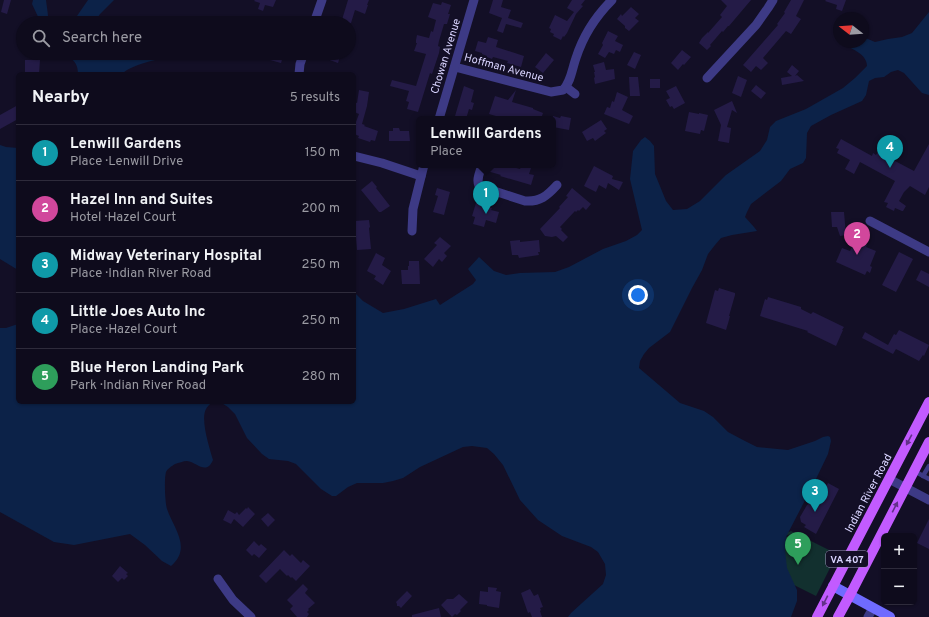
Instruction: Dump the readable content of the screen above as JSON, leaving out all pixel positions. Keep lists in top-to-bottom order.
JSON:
{
  "streets": {
    "main road": ["Indian River Road", "VA 407"],
    "street": ["Chowan Avenue", "Hoffman Avenue"]
  },
  "crossings": [
    ["Chowan Avenue", "Hoffman Avenue"]
  ],
  "north": "left",
  "page": {
    "search": "Search here",
    "heading": ["Nearby", "5 results"],
    "popup": ["Lenwill Gardens", "Place"],
    "list": [
      {
        "mark": "1",
        "name": "Lenwill Gardens",
        "note": "Place · Lenwill Drive",
        "value": "150 m"
      },
      {
        "mark": "2",
        "name": "Hazel Inn and Suites",
        "note": "Hotel · Hazel Court",
        "value": "200 m"
      },
      {
        "mark": "3",
        "name": "Midway Veterinary Hospital",
        "note": "Place · Indian River Road",
        "value": "250 m"
      },
      {
        "mark": "4",
        "name": "Little Joes Auto Inc",
        "note": "Place · Hazel Court",
        "value": "250 m"
      },
      {
        "mark": "5",
        "name": "Blue Heron Landing Park",
        "note": "Park · Indian River Road",
        "value": "280 m"
      }
    ],
    "pins": [
      "4",
      "1",
      "2",
      "3",
      "5"
    ],
    "map_buttons": ["+", "−"]
  }
}
